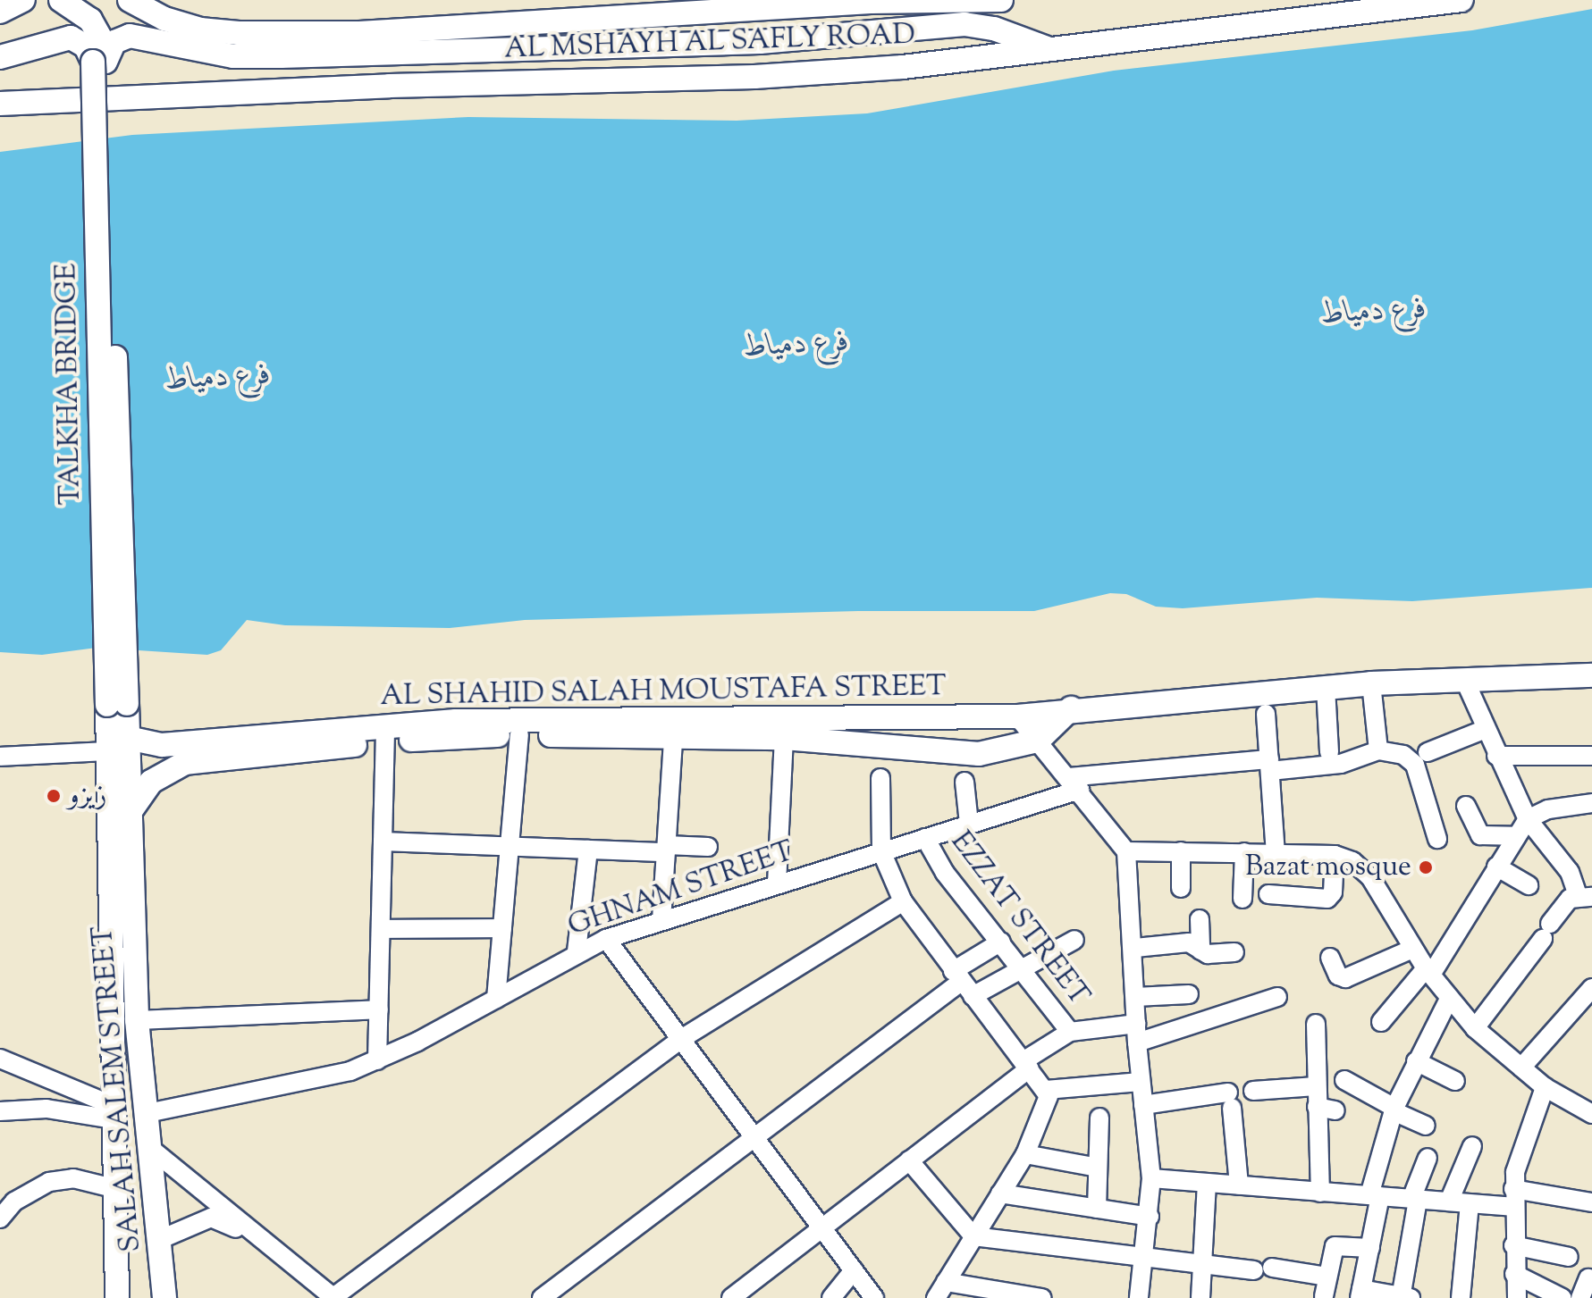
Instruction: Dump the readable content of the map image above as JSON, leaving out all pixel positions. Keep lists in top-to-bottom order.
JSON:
{
  "streets": {
    "main road": [
      "AL MSHAYH AL SAFLY ROAD",
      "TALKHA BRIDGE",
      "AL SHAHID SALAH MOUSTAFA STREET",
      "SALAH SALEM STREET"
    ],
    "street": ["GHNAM STREET", "EZZAT STREET"]
  },
  "crossings": [
    ["TALKHA BRIDGE", "SALAH SALEM STREET"],
    ["AL SHAHID SALAH MOUSTAFA STREET", "SALAH SALEM STREET"],
    ["GHNAM STREET", "EZZAT STREET"],
    ["GHNAM STREET", "SALAH SALEM STREET"]
  ],
  "water": ["فرع دمياط"],
  "places": ["زيزو", "Bazat mosque"]
}
